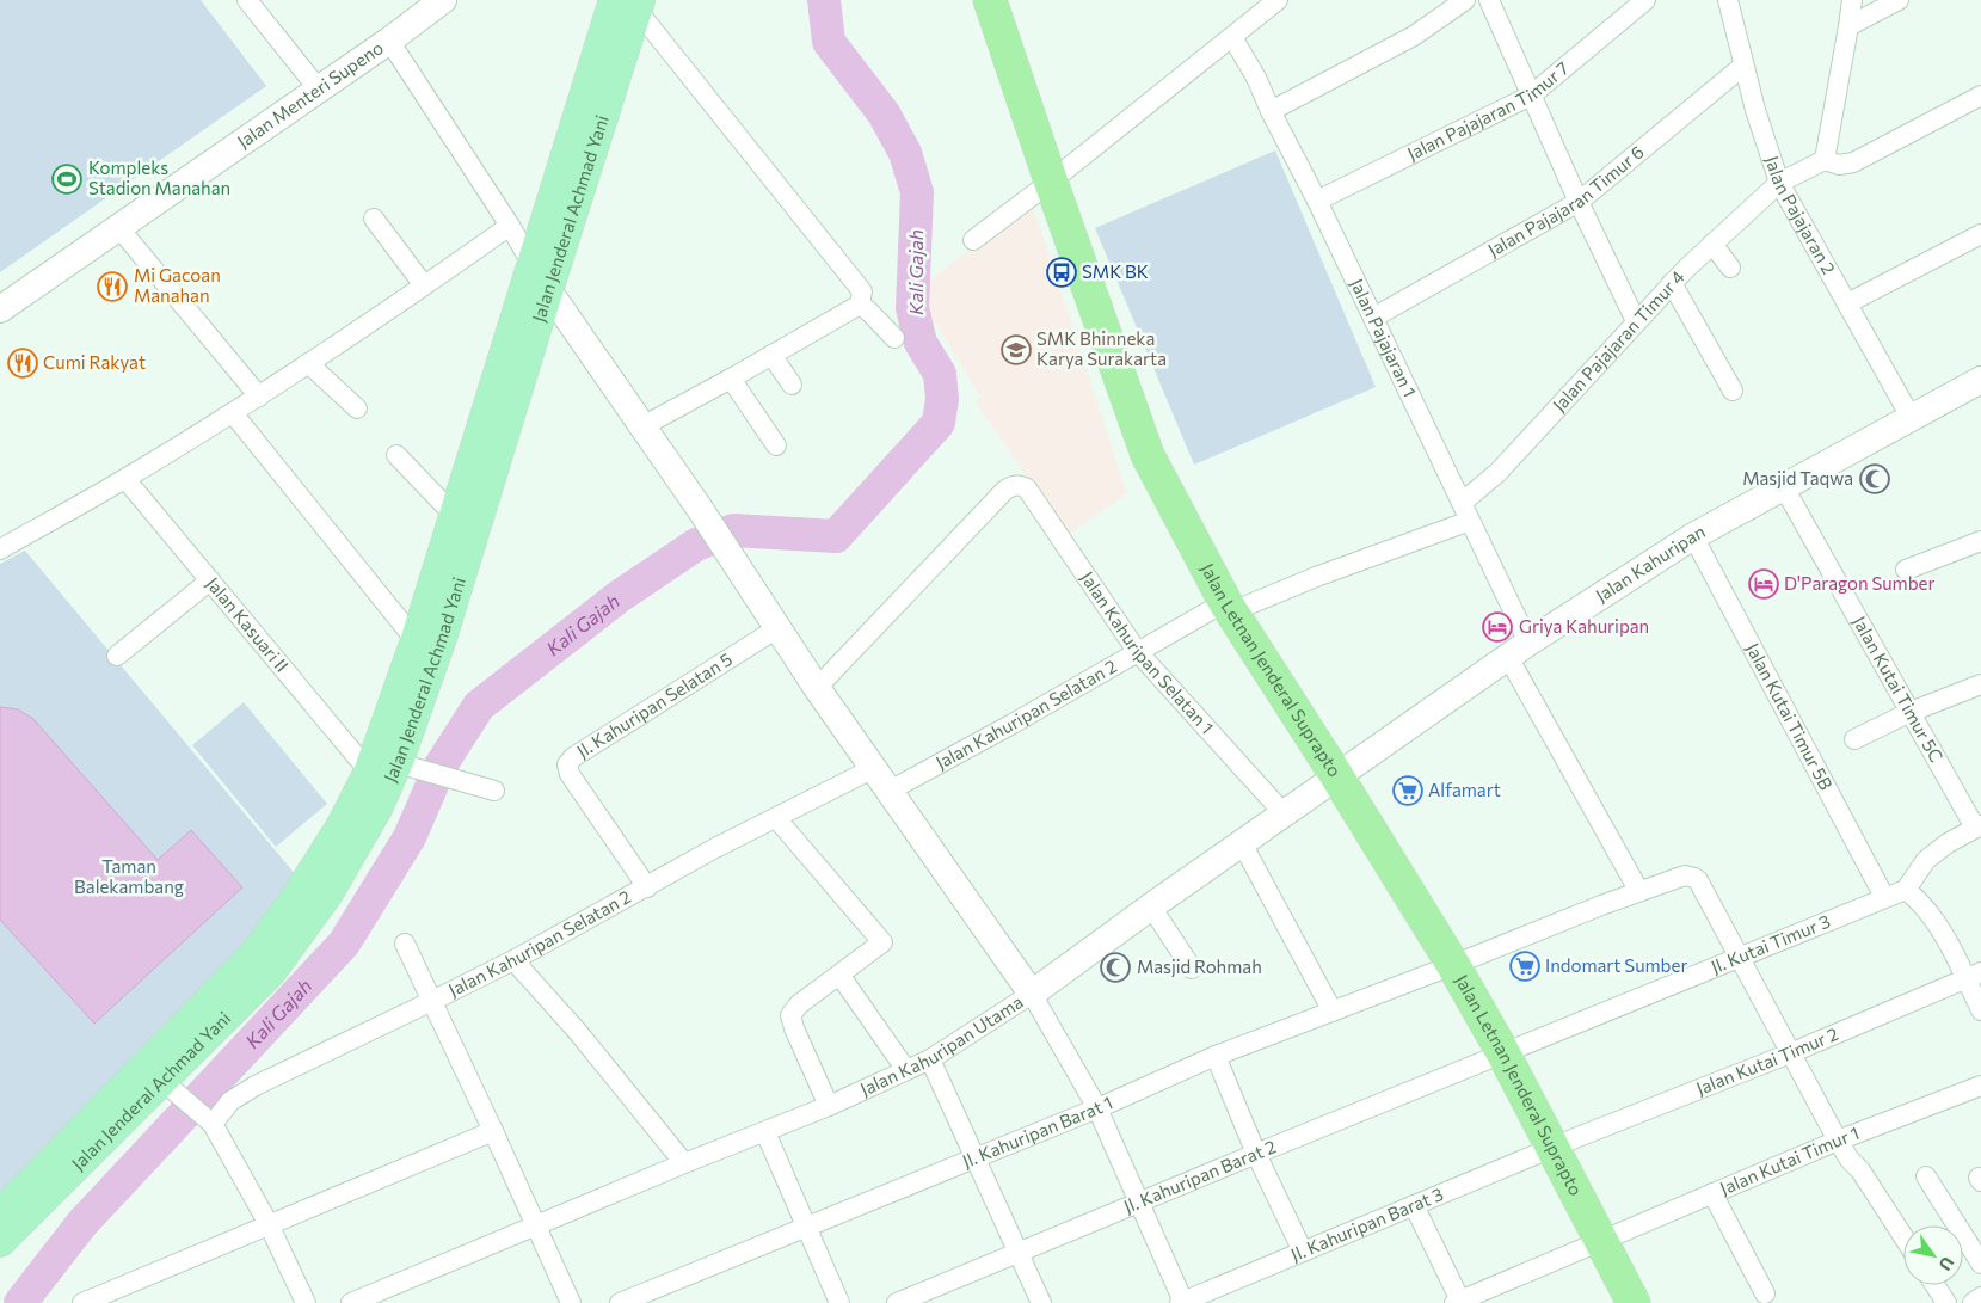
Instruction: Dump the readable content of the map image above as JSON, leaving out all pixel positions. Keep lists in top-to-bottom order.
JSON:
{
  "streets": {
    "highway": ["Jalan Letnan Jenderal Suprapto"],
    "main road": ["Jalan Jenderal Achmad Yani"],
    "street": [
      "Jalan Menteri Supeno",
      "Jalan Pajajaran Timur 7",
      "Jalan Pajajaran Timur 6",
      "Jalan Pajajaran 2",
      "Jalan Pajajaran 1",
      "Jalan Pajajaran Timur 4",
      "Jalan Kahuripan",
      "Jalan Kasuari II",
      "Jalan Kahuripan Selatan 1",
      "Jalan Kutai Timur 5C",
      "Jl. Kahuripan Selatan 5",
      "Jalan Kahuripan Selatan 2",
      "Jalan Kutai Timur 5B",
      "Jl. Kutai Timur 3",
      "Jalan Kahuripan Utama",
      "Jalan Kutai Timur 2",
      "Jl. Kahuripan Barat 1",
      "Jalan Kutai Timur 1",
      "Jl. Kahuripan Barat 2",
      "Jl. Kahuripan Barat 3"
    ]
  },
  "crossings": [
    ["Jalan Pajajaran Timur 7", "Jalan Pajajaran 1"],
    ["Jalan Pajajaran Timur 6", "Jalan Pajajaran 2"],
    ["Jalan Pajajaran Timur 6", "Jalan Pajajaran 1"],
    ["Jalan Pajajaran 2", "Jalan Pajajaran Timur 4"],
    ["Jalan Pajajaran 2", "Jalan Kahuripan"],
    ["Jalan Jenderal Achmad Yani", "Jalan Kasuari II"],
    ["Jalan Pajajaran 1", "Jalan Pajajaran Timur 4"],
    ["Jalan Pajajaran 1", "Jalan Kahuripan"],
    ["Jalan Pajajaran 1", "Jl. Kahuripan Barat 1"],
    ["Jalan Pajajaran Timur 4", "Jalan Letnan Jenderal Suprapto"],
    ["Jalan Pajajaran Timur 4", "Jalan Kahuripan Selatan 2"],
    ["Jalan Kahuripan", "Jalan Letnan Jenderal Suprapto"],
    ["Jalan Kahuripan", "Jalan Kutai Timur 5C"],
    ["Jalan Kahuripan", "Jalan Kutai Timur 5B"],
    ["Jalan Kahuripan", "Jalan Kahuripan Utama"],
    ["Jalan Kahuripan Selatan 1", "Jalan Kahuripan Selatan 2"],
    ["Jalan Kahuripan Selatan 1", "Jalan Kahuripan Utama"],
    ["Jalan Letnan Jenderal Suprapto", "Jalan Kahuripan Selatan 2"],
    ["Jalan Letnan Jenderal Suprapto", "Jl. Kutai Timur 3"],
    ["Jalan Letnan Jenderal Suprapto", "Jalan Kahuripan Utama"],
    ["Jalan Letnan Jenderal Suprapto", "Jalan Kutai Timur 2"],
    ["Jalan Letnan Jenderal Suprapto", "Jl. Kahuripan Barat 1"],
    ["Jalan Letnan Jenderal Suprapto", "Jalan Kutai Timur 1"],
    ["Jalan Letnan Jenderal Suprapto", "Jl. Kahuripan Barat 2"],
    ["Jalan Letnan Jenderal Suprapto", "Jl. Kahuripan Barat 3"],
    ["Jl. Kahuripan Selatan 5", "Jalan Kahuripan Selatan 2"],
    ["Jalan Kutai Timur 5B", "Jl. Kutai Timur 3"],
    ["Jl. Kutai Timur 3", "Jl. Kahuripan Barat 1"],
    ["Jl. Kutai Timur 3", "Jl. Kahuripan Barat 2"],
    ["Jalan Kutai Timur 2", "Jl. Kahuripan Barat 1"],
    ["Jalan Kutai Timur 2", "Jl. Kahuripan Barat 3"],
    ["Jl. Kahuripan Barat 1", "Jalan Kutai Timur 1"]
  ],
  "water": ["Kali Gajah"],
  "parks": ["Taman Balekambang"],
  "places": {
    "sports": ["Kompleks Stadion Manahan"],
    "bus stop": ["SMK BK"],
    "restaurant": ["Mi Gacoan Manahan", "Cumi Rakyat"],
    "school or university": ["SMK Bhinneka Karya Surakarta"],
    "mosque": ["Masjid Taqwa", "Masjid Rohmah"],
    "hotel": ["D'Paragon Sumber", "Griya Kahuripan"],
    "supermarket": ["Alfamart", "Indomart Sumber"]
  },
  "north": "bottom right"
}
